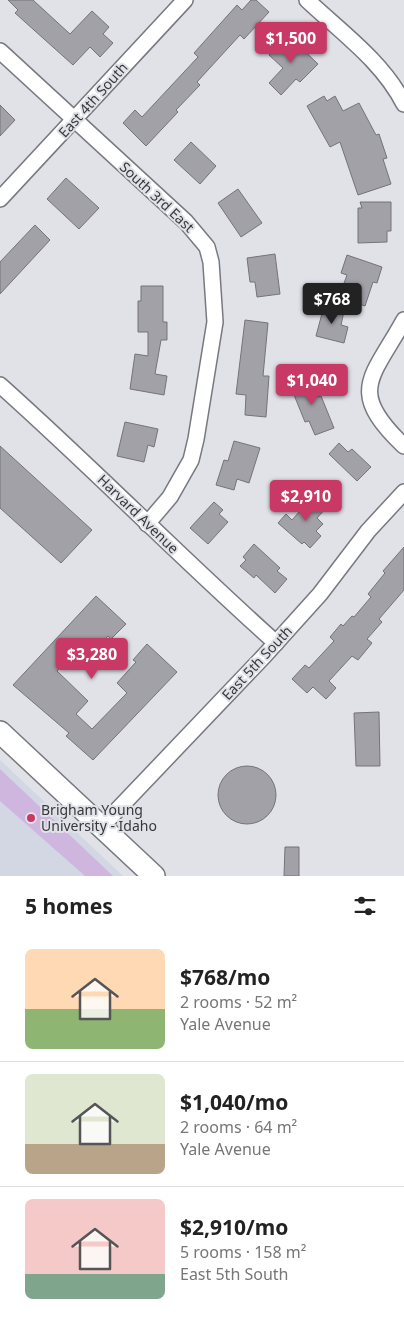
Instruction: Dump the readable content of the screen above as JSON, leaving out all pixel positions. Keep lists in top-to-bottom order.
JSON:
{
  "streets": {
    "street": [
      "East 4th South",
      "South 3rd East",
      "Harvard Avenue",
      "East 5th South"
    ]
  },
  "crossings": [
    ["East 4th South", "South 3rd East"],
    ["South 3rd East", "Harvard Avenue"],
    ["Harvard Avenue", "East 5th South"]
  ],
  "places": ["Brigham Young University - Idaho"],
  "page": {
    "price": [
      "$1,500",
      "$768",
      "$1,040",
      "$2,910",
      "$3,280"
    ],
    "heading": "5 homes",
    "list": [
      {
        "name": "$768/mo",
        "note": "2 rooms · 52 m² · Yale Avenue"
      },
      {
        "name": "$1,040/mo",
        "note": "2 rooms · 64 m² · Yale Avenue"
      },
      {
        "name": "$2,910/mo",
        "note": "5 rooms · 158 m² · East 5th South"
      }
    ]
  }
}
